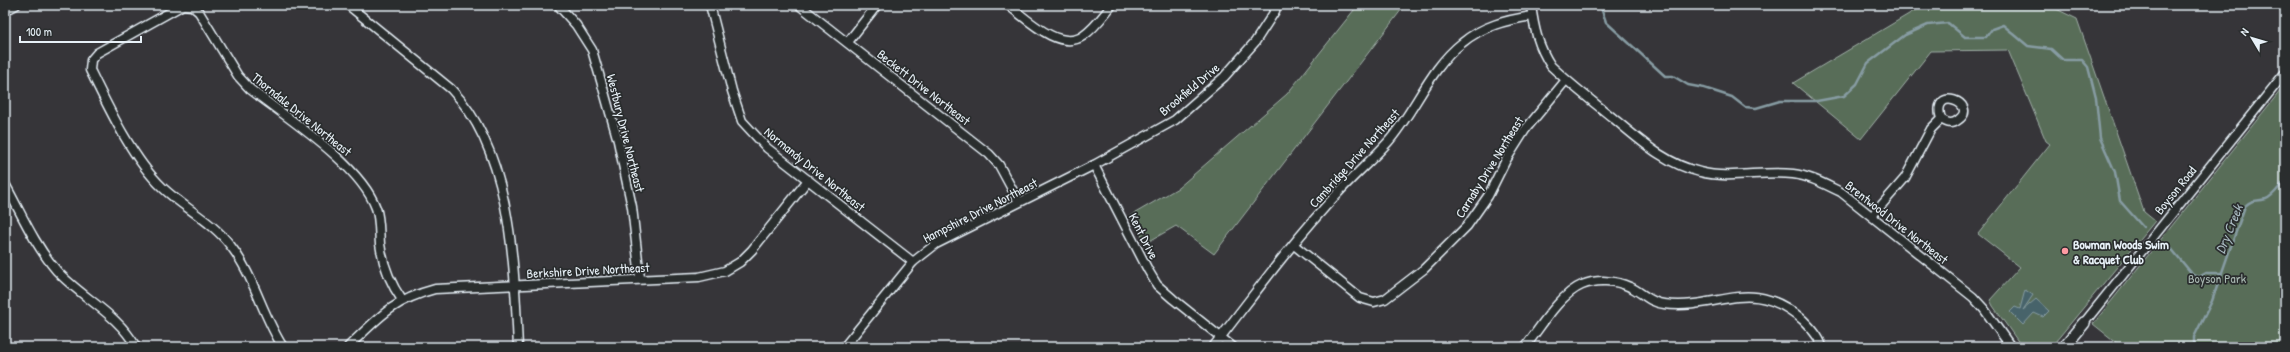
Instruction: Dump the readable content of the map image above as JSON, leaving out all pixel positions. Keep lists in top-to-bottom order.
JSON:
{
  "streets": {
    "street": [
      "Beckett Drive Northeast",
      "Brookfield Drive",
      "Thorndale Drive Northeast",
      "Westbury Drive Northeast",
      "Cambridge Drive Northeast",
      "Carnaby Drive Northeast",
      "Normandy Drive Northeast",
      "Boyson Road",
      "Hampshire Drive Northeast",
      "Brentwood Drive Northeast",
      "Kent Drive",
      "Berkshire Drive Northeast"
    ]
  },
  "crossings": [
    ["Beckett Drive Northeast", "Hampshire Drive Northeast"],
    ["Brookfield Drive", "Hampshire Drive Northeast"],
    ["Brookfield Drive", "Kent Drive"],
    ["Thorndale Drive Northeast", "Berkshire Drive Northeast"],
    ["Westbury Drive Northeast", "Berkshire Drive Northeast"],
    ["Cambridge Drive Northeast", "Carnaby Drive Northeast"],
    ["Cambridge Drive Northeast", "Brentwood Drive Northeast"],
    ["Cambridge Drive Northeast", "Kent Drive"],
    ["Carnaby Drive Northeast", "Brentwood Drive Northeast"],
    ["Normandy Drive Northeast", "Hampshire Drive Northeast"],
    ["Normandy Drive Northeast", "Berkshire Drive Northeast"],
    ["Hampshire Drive Northeast", "Kent Drive"]
  ],
  "water": ["Dry Creek"],
  "parks": ["Boyson Park"],
  "places": ["Bowman Woods Swim & Racquet Club"],
  "scale_bar": "100 m",
  "north": "top left"
}
